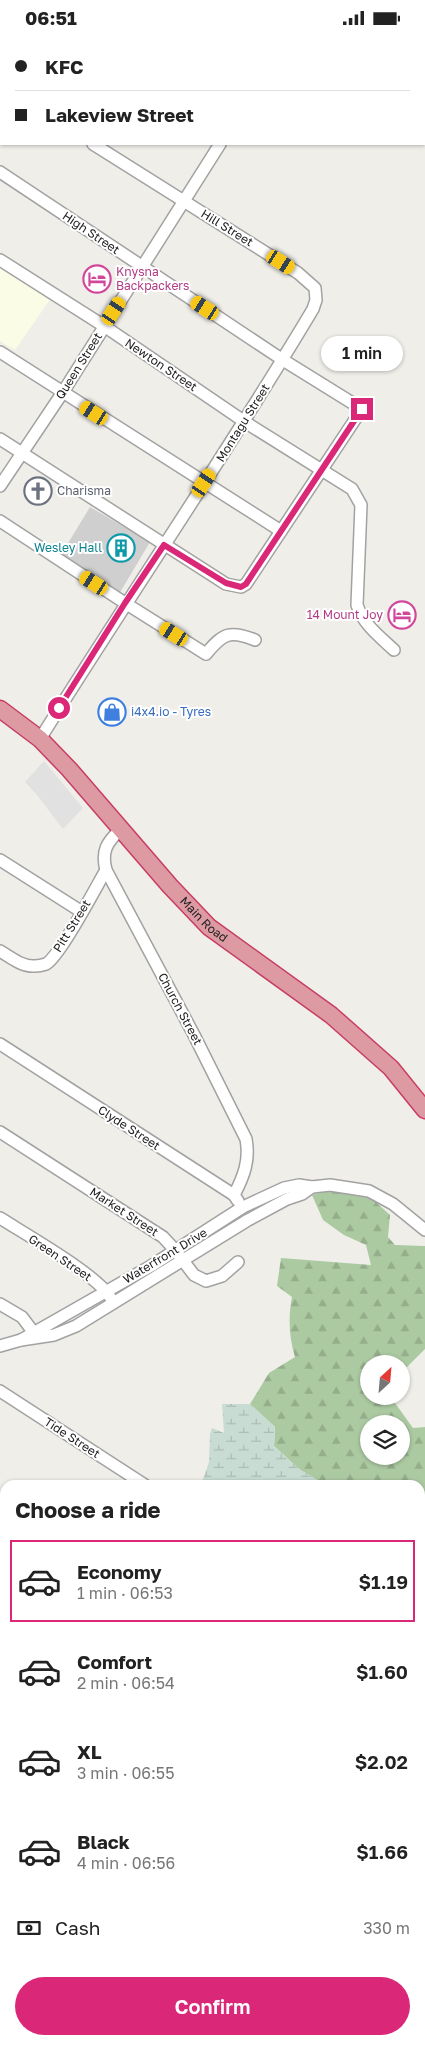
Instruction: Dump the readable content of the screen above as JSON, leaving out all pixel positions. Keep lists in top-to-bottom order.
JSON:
{
  "streets": {
    "highway": ["Main Road"],
    "street": [
      "Hill Street",
      "High Street",
      "Newton Street",
      "Queen Street",
      "Montagu Street",
      "Pitt Street",
      "Church Street",
      "Clyde Street",
      "Market Street",
      "Waterfront Drive",
      "Green Street",
      "Tide Street"
    ]
  },
  "crossings": [
    ["Hill Street", "High Street"],
    ["Hill Street", "Queen Street"],
    ["Hill Street", "Montagu Street"],
    ["High Street", "Newton Street"],
    ["High Street", "Queen Street"],
    ["High Street", "Montagu Street"],
    ["Newton Street", "Queen Street"],
    ["Newton Street", "Montagu Street"],
    ["Montagu Street", "Main Road"],
    ["Main Road", "Church Street"],
    ["Pitt Street", "Church Street"],
    ["Church Street", "Clyde Street"],
    ["Clyde Street", "Waterfront Drive"],
    ["Market Street", "Waterfront Drive"],
    ["Waterfront Drive", "Green Street"]
  ],
  "places": {
    "hotel": ["Knysna Backpackers", "14 Mount Joy"],
    "church": ["Charisma"],
    "building": ["Wesley Hall"],
    "shop": ["i4x4.io - Tyres"]
  },
  "north": "top right",
  "page": {
    "status": "06:51",
    "banner": ["KFC", "Lakeview Street"],
    "bubble": "1 min",
    "heading": "Choose a ride",
    "list": [
      {
        "name": "Economy",
        "note": "1 min · 06:53",
        "value": "$1.19"
      },
      {
        "name": "Comfort",
        "note": "2 min · 06:54",
        "value": "$1.60"
      },
      {
        "name": "XL",
        "note": "3 min · 06:55",
        "value": "$2.02"
      },
      {
        "name": "Black",
        "note": "4 min · 06:56",
        "value": "$1.66"
      }
    ],
    "pay": ["Cash", "330 m"],
    "buttons": "Confirm"
  }
}
